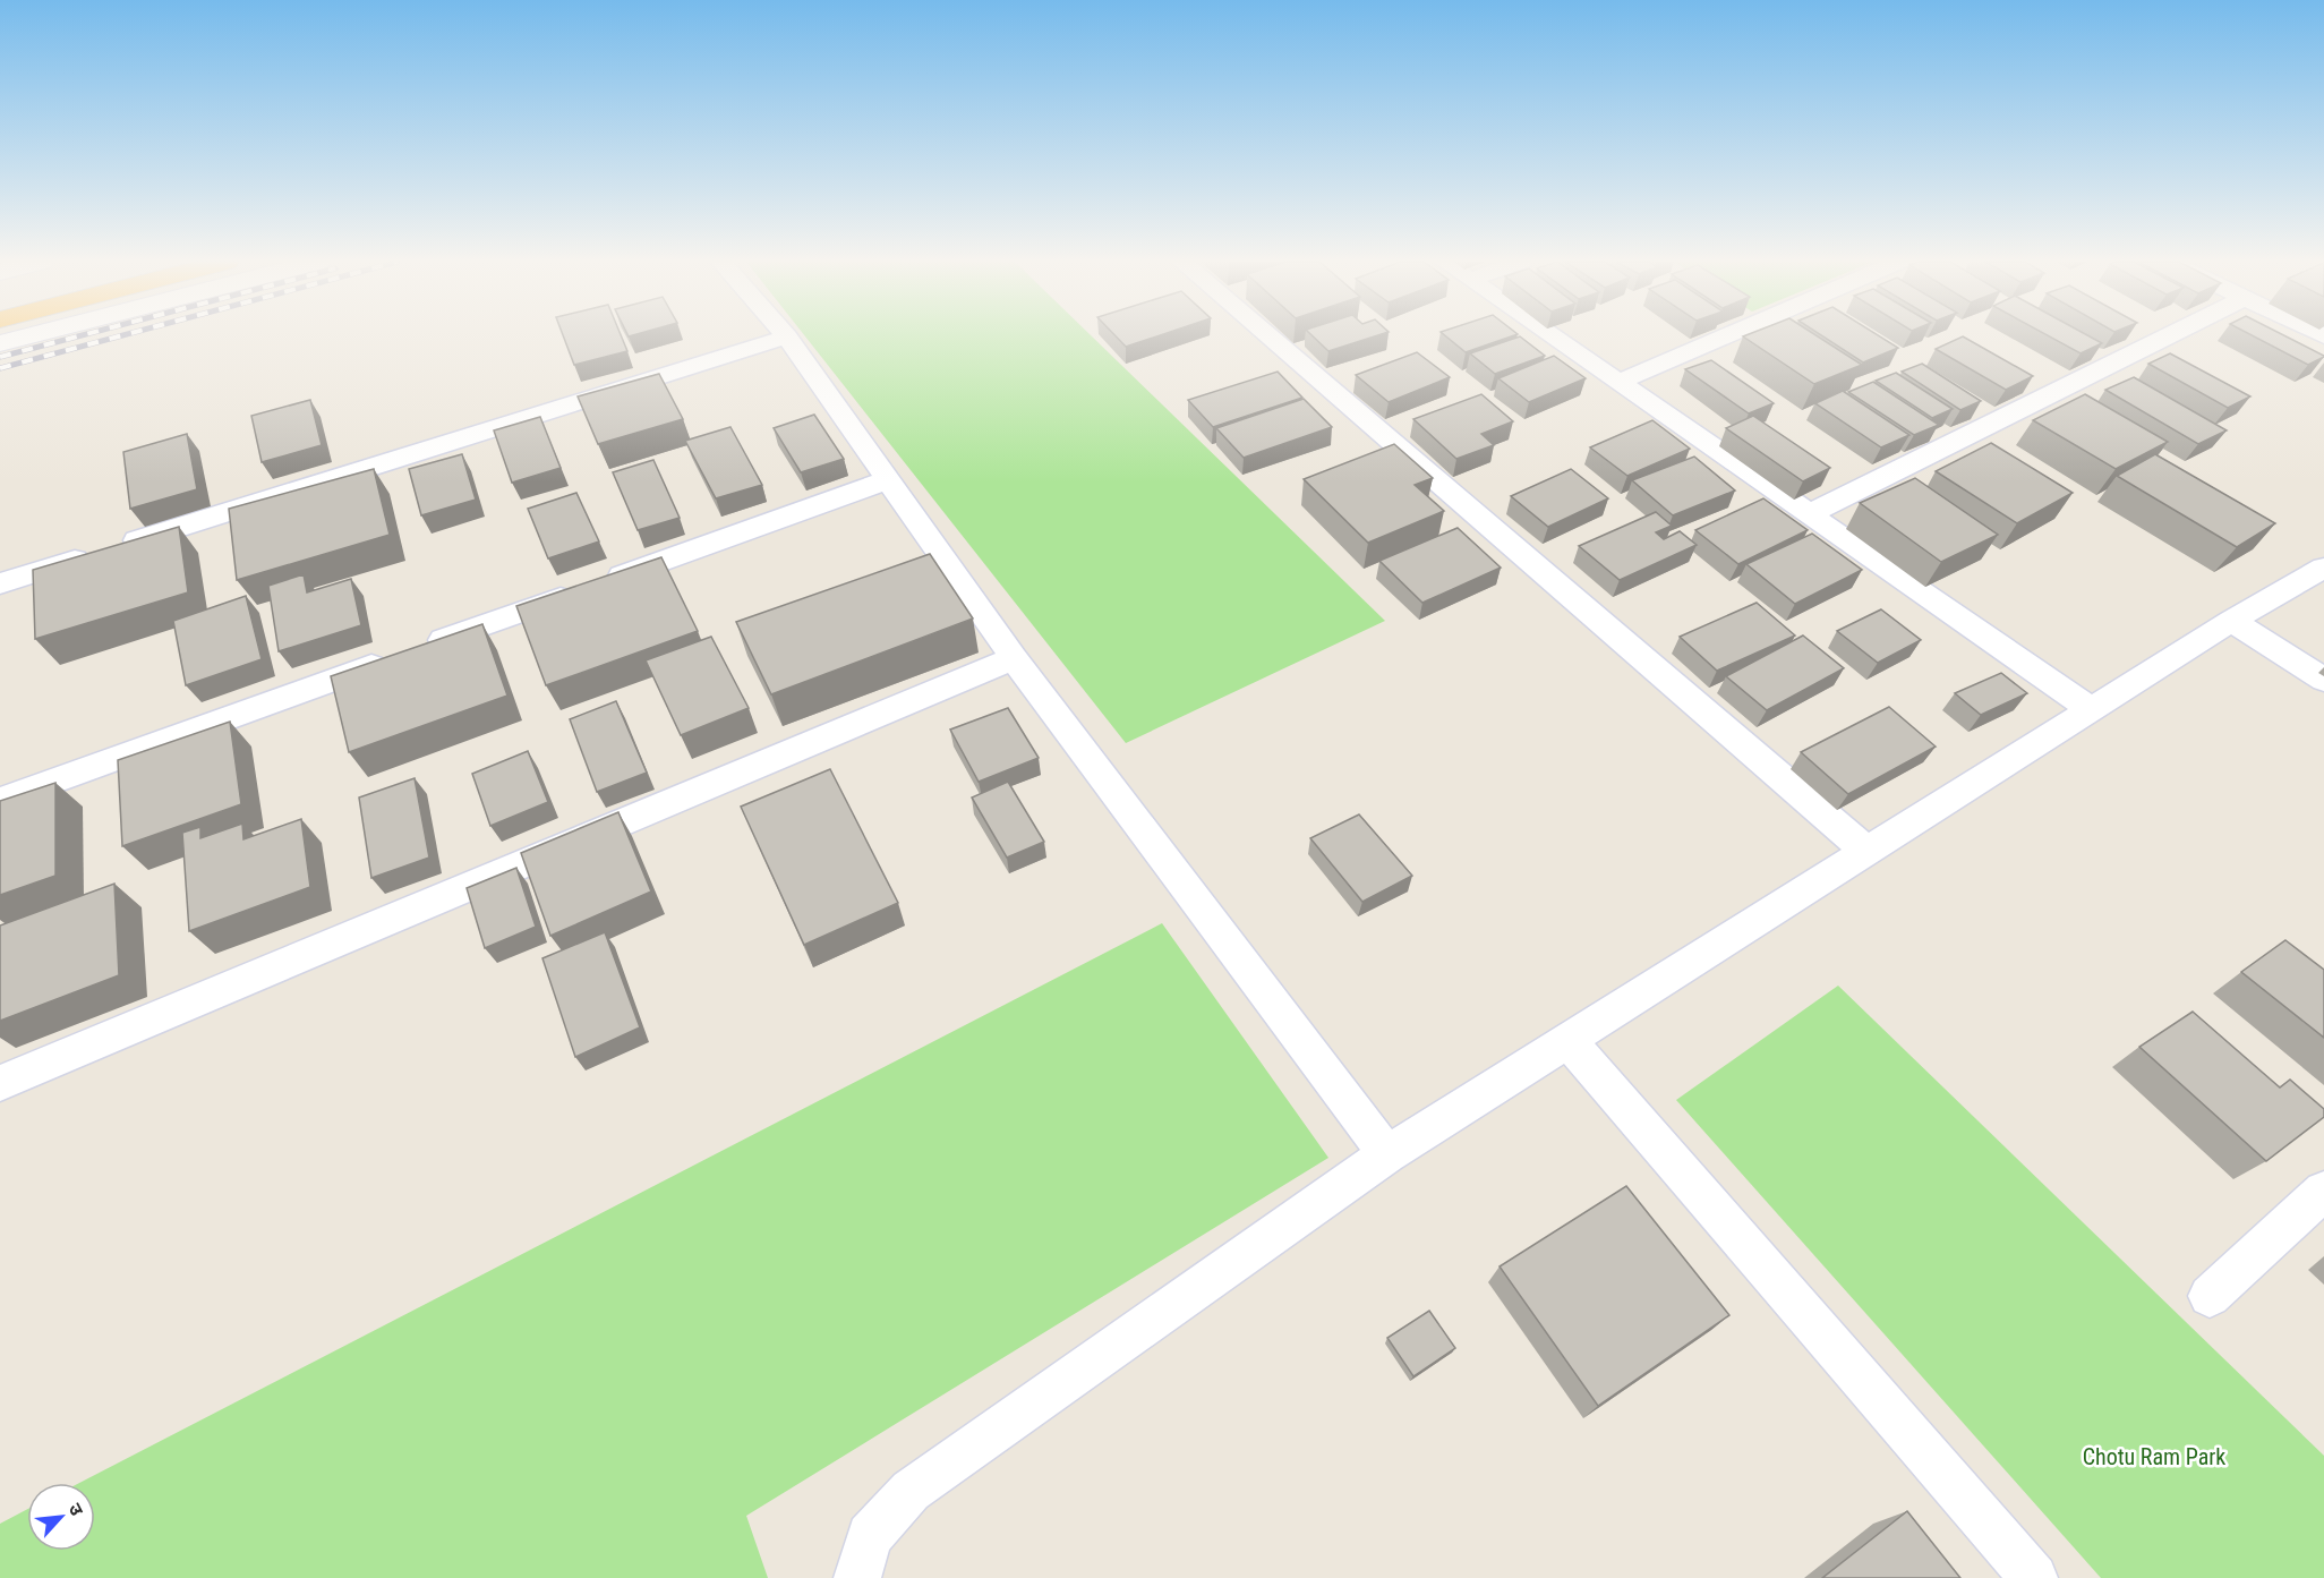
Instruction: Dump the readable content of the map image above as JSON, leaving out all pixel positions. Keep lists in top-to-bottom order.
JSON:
{
  "parks": ["Chotu Ram Park"],
  "north": "top right"
}
